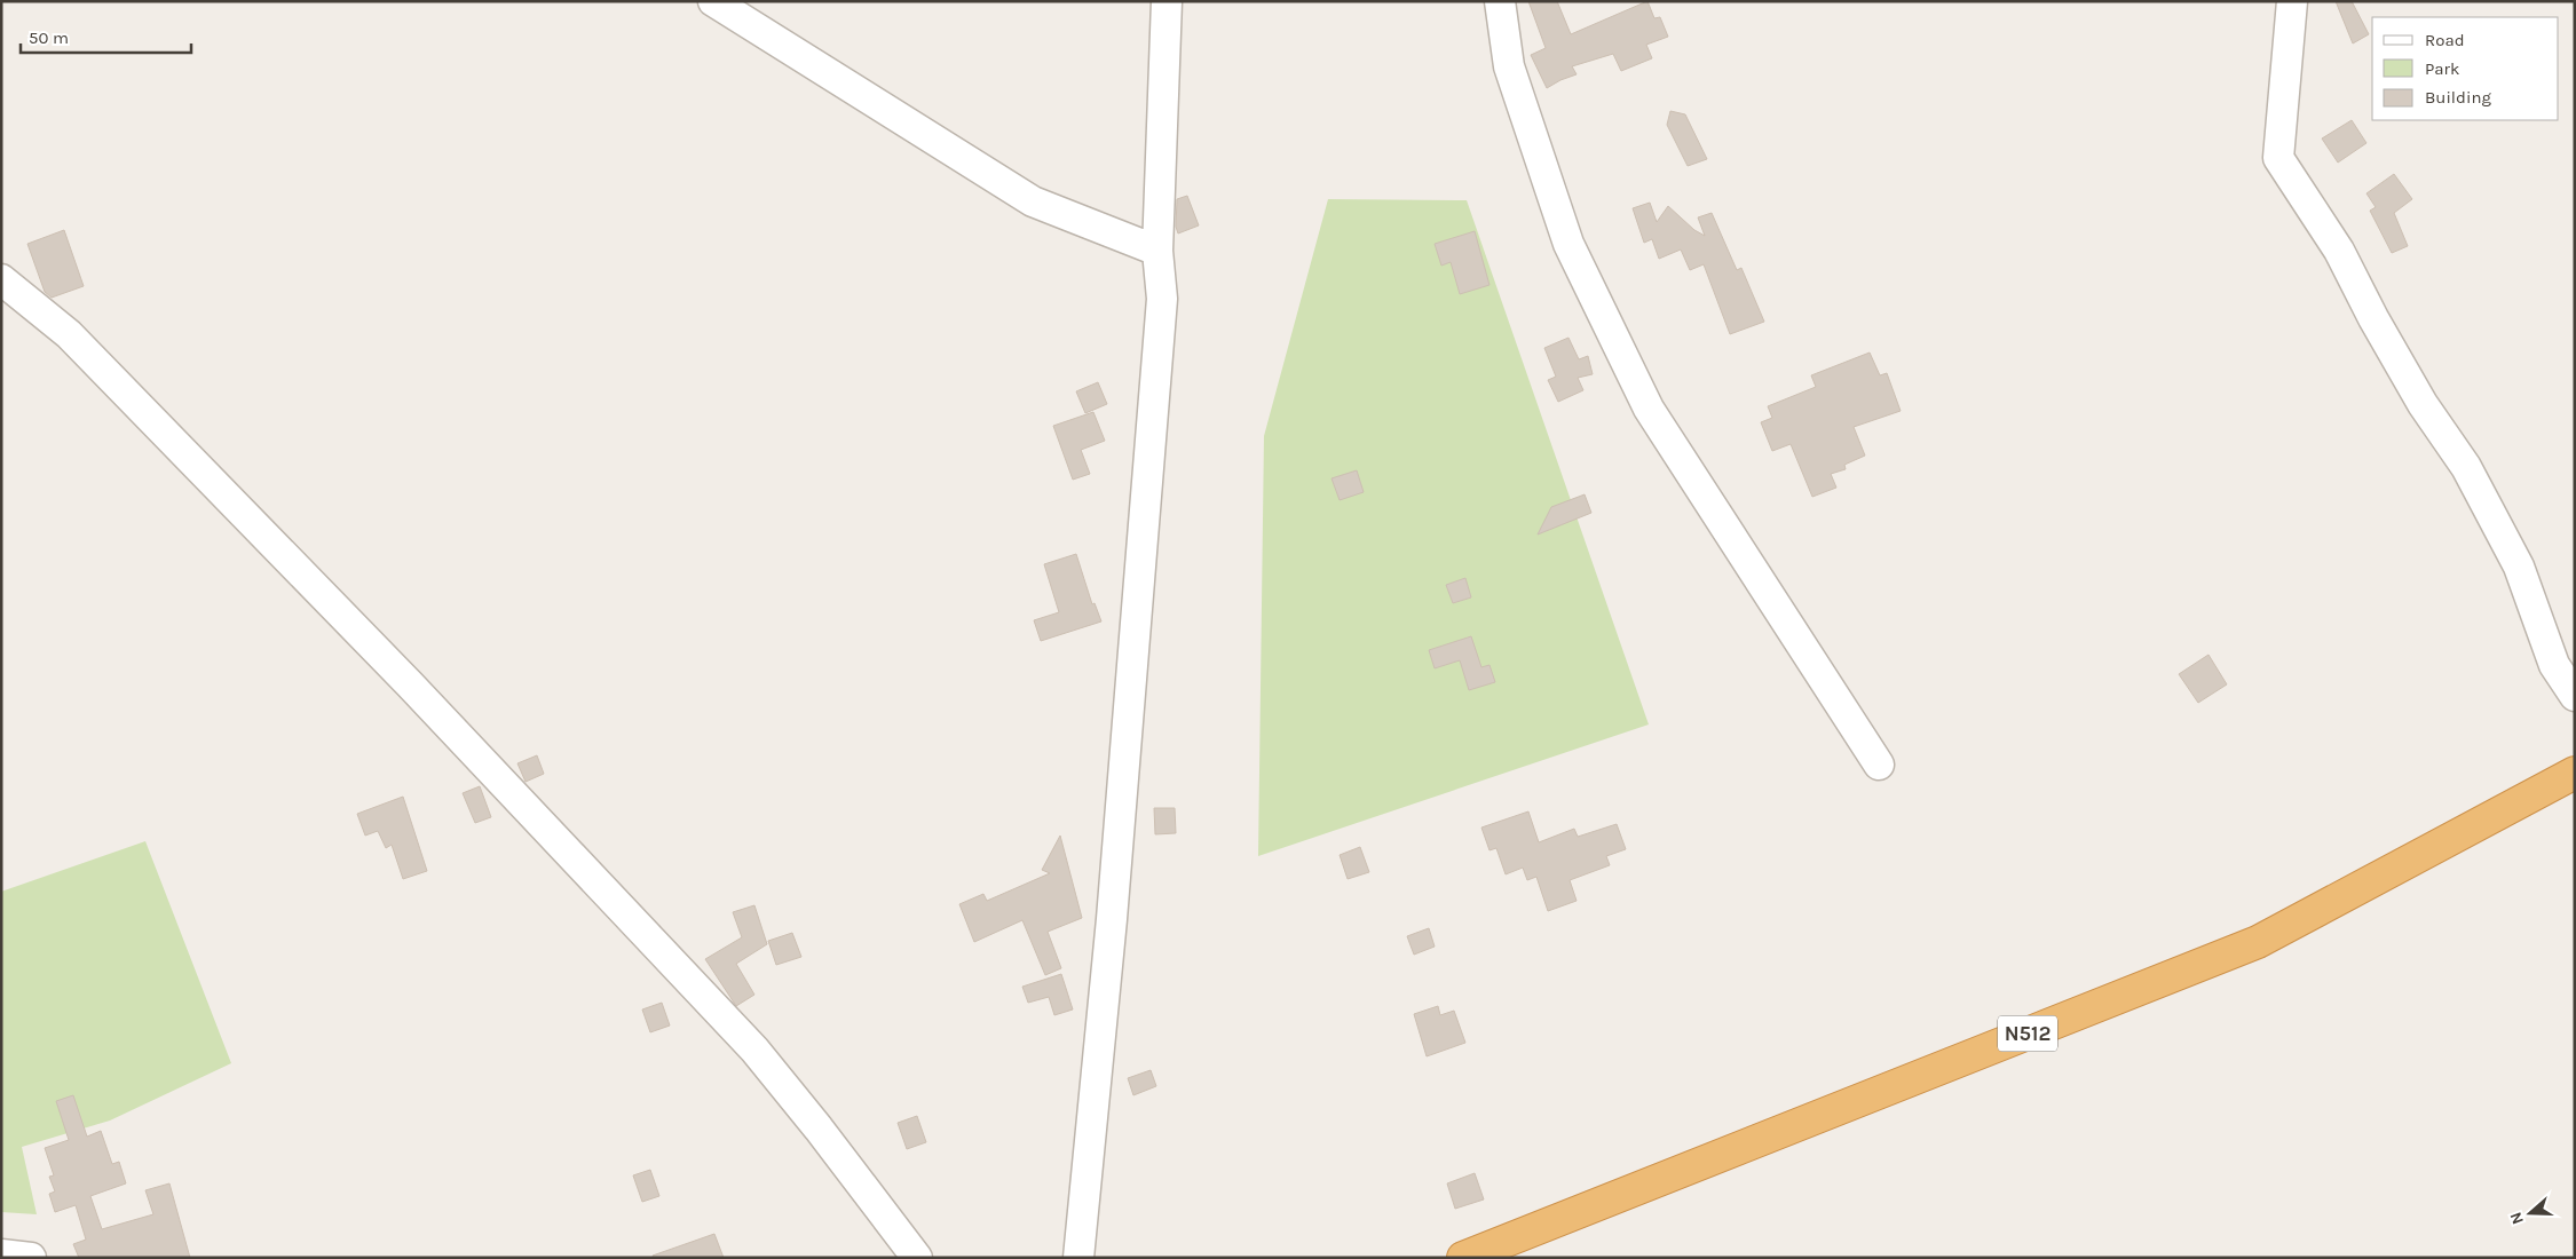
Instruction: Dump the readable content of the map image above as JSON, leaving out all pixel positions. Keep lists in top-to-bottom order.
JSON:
{
  "streets": {
    "highway": ["N512"]
  },
  "legend": ["Road", "Park", "Building"],
  "scale_bar": "50 m",
  "north": "left"
}
